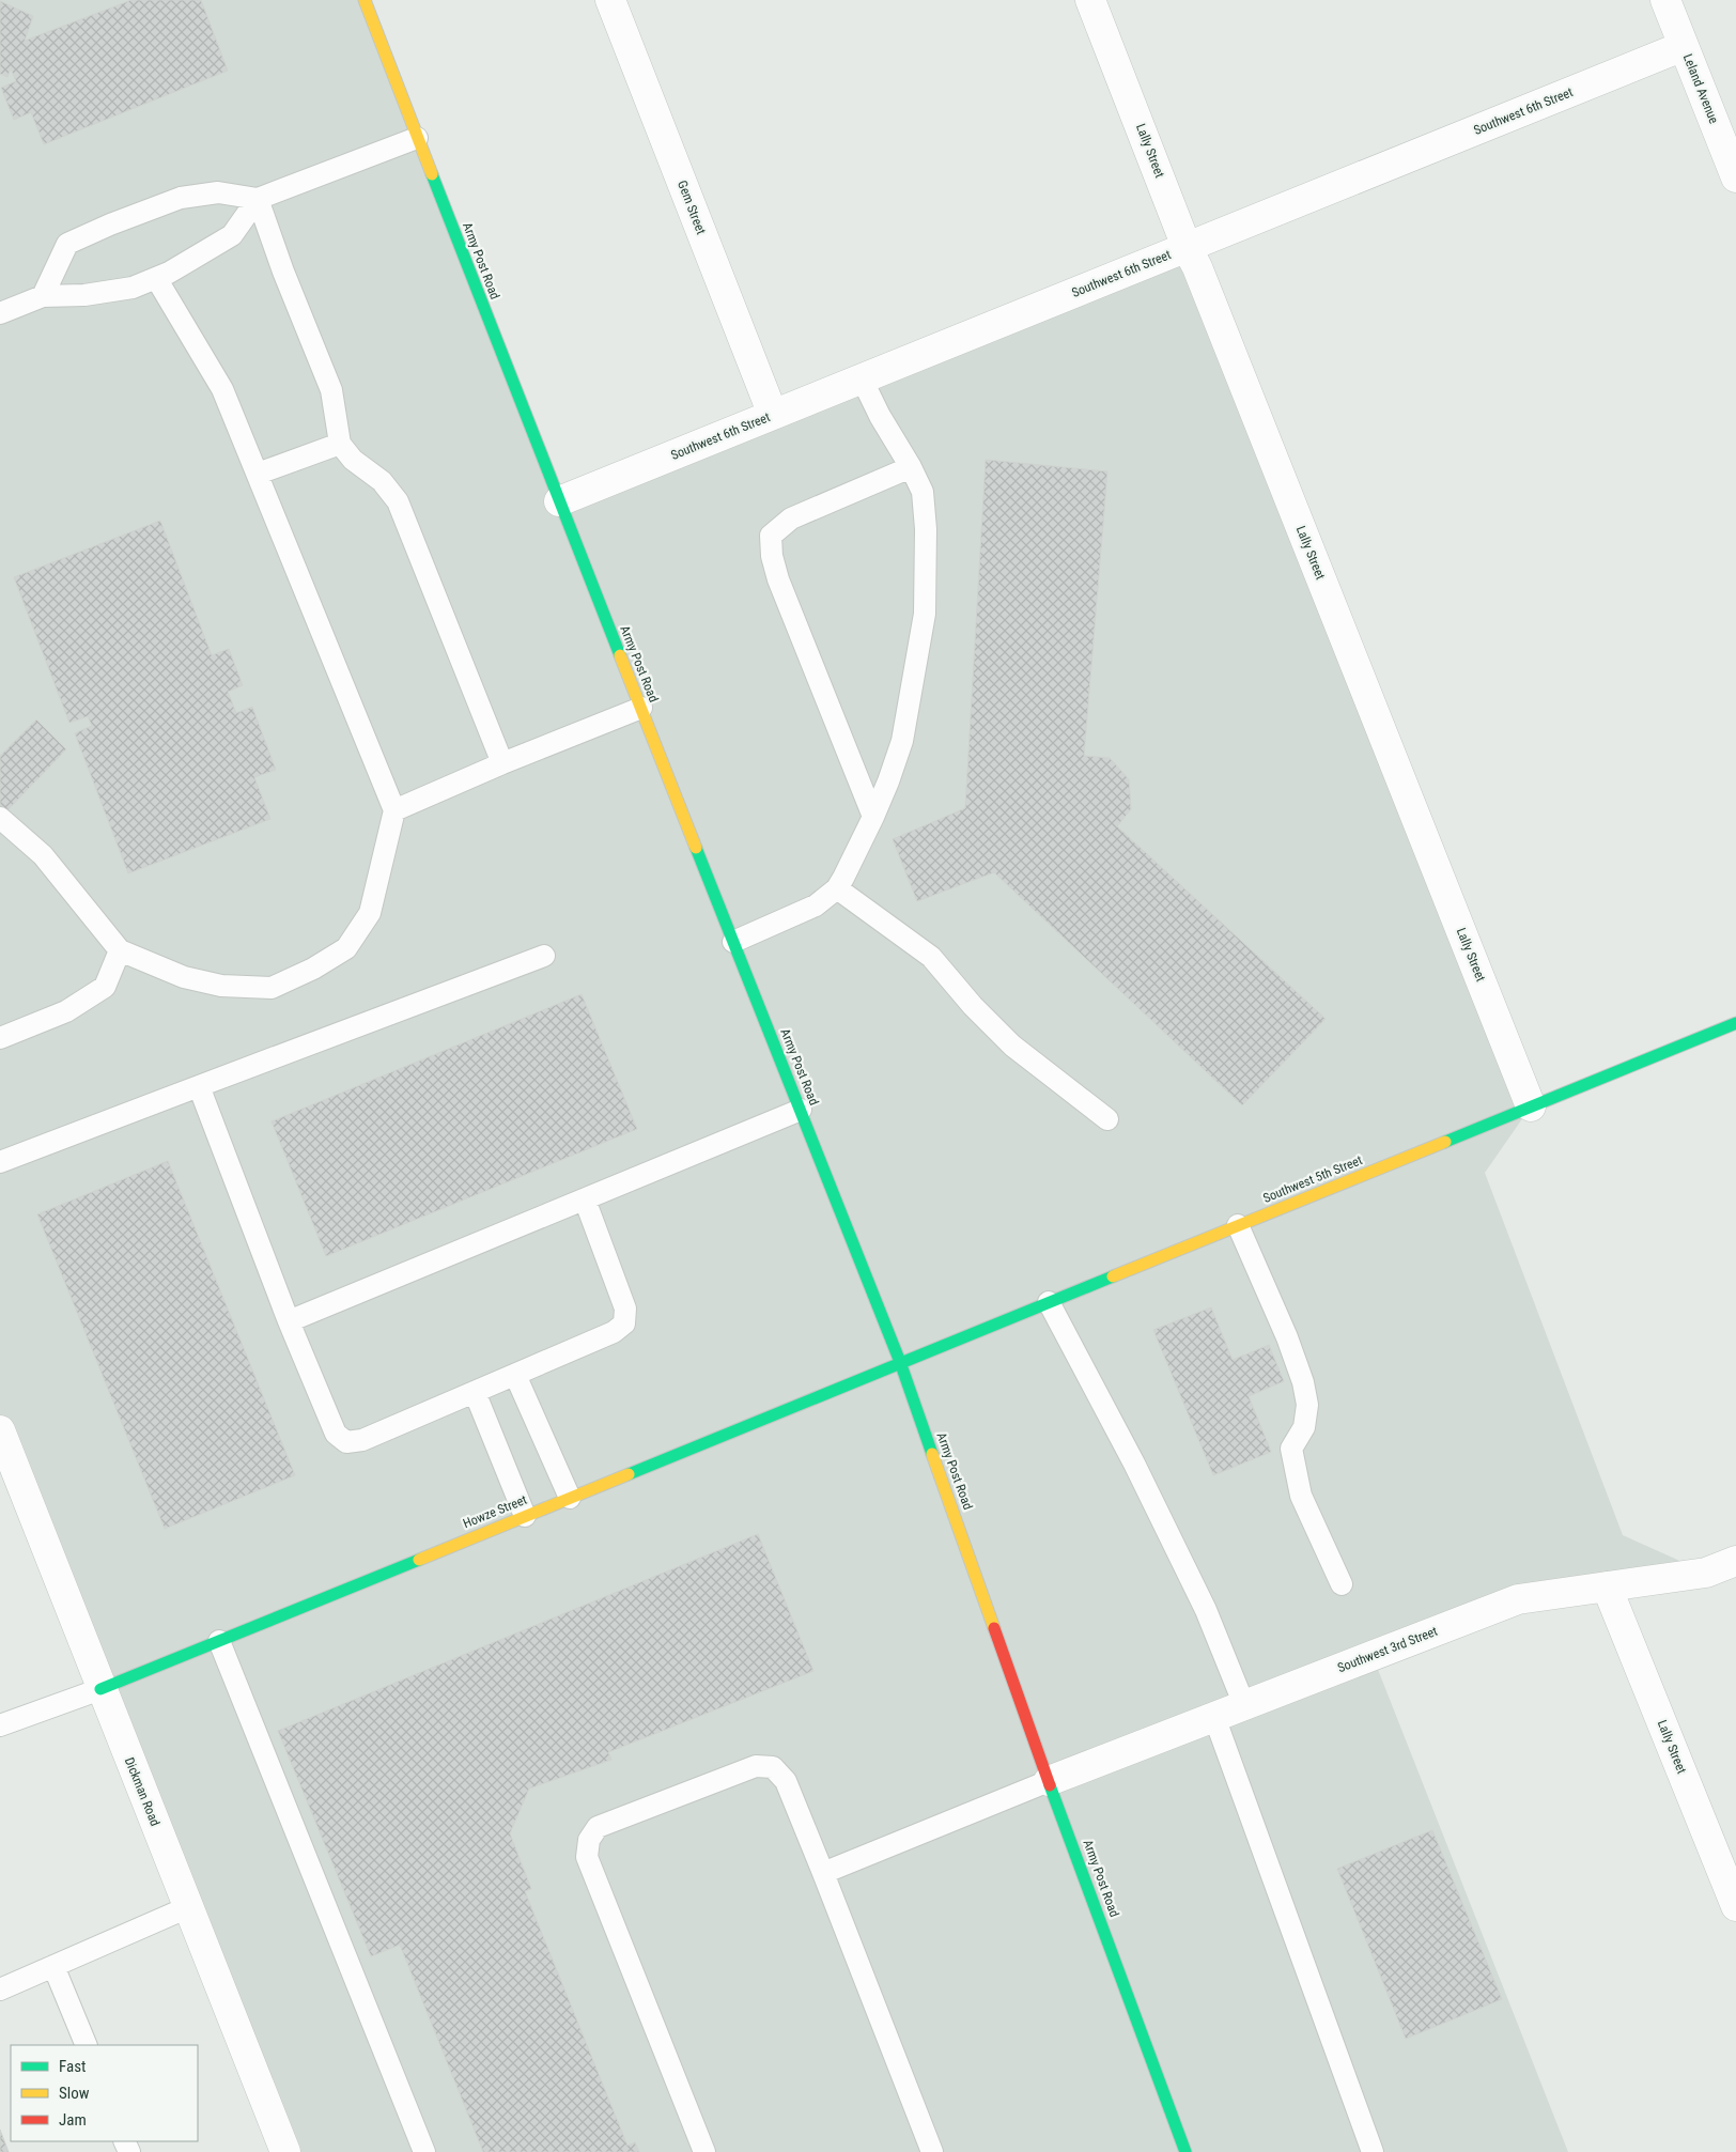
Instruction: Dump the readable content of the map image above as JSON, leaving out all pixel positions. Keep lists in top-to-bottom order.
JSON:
{
  "streets": {
    "main road": ["Army Post Road", "Southwest 5th Street", "Howze Street"],
    "street": [
      "Leland Avenue",
      "Southwest 6th Street",
      "Lally Street",
      "Gem Street",
      "Southwest 3rd Street",
      "Dickman Road"
    ]
  },
  "crossings": [
    ["Leland Avenue", "Southwest 6th Street"],
    ["Southwest 6th Street", "Lally Street"],
    ["Southwest 6th Street", "Gem Street"],
    ["Southwest 6th Street", "Army Post Road"],
    ["Lally Street", "Southwest 5th Street"],
    ["Lally Street", "Southwest 3rd Street"],
    ["Army Post Road", "Southwest 5th Street"],
    ["Army Post Road", "Howze Street"],
    ["Army Post Road", "Southwest 3rd Street"],
    ["Southwest 5th Street", "Howze Street"],
    ["Howze Street", "Dickman Road"]
  ],
  "legend": ["Fast", "Slow", "Jam"]
}
